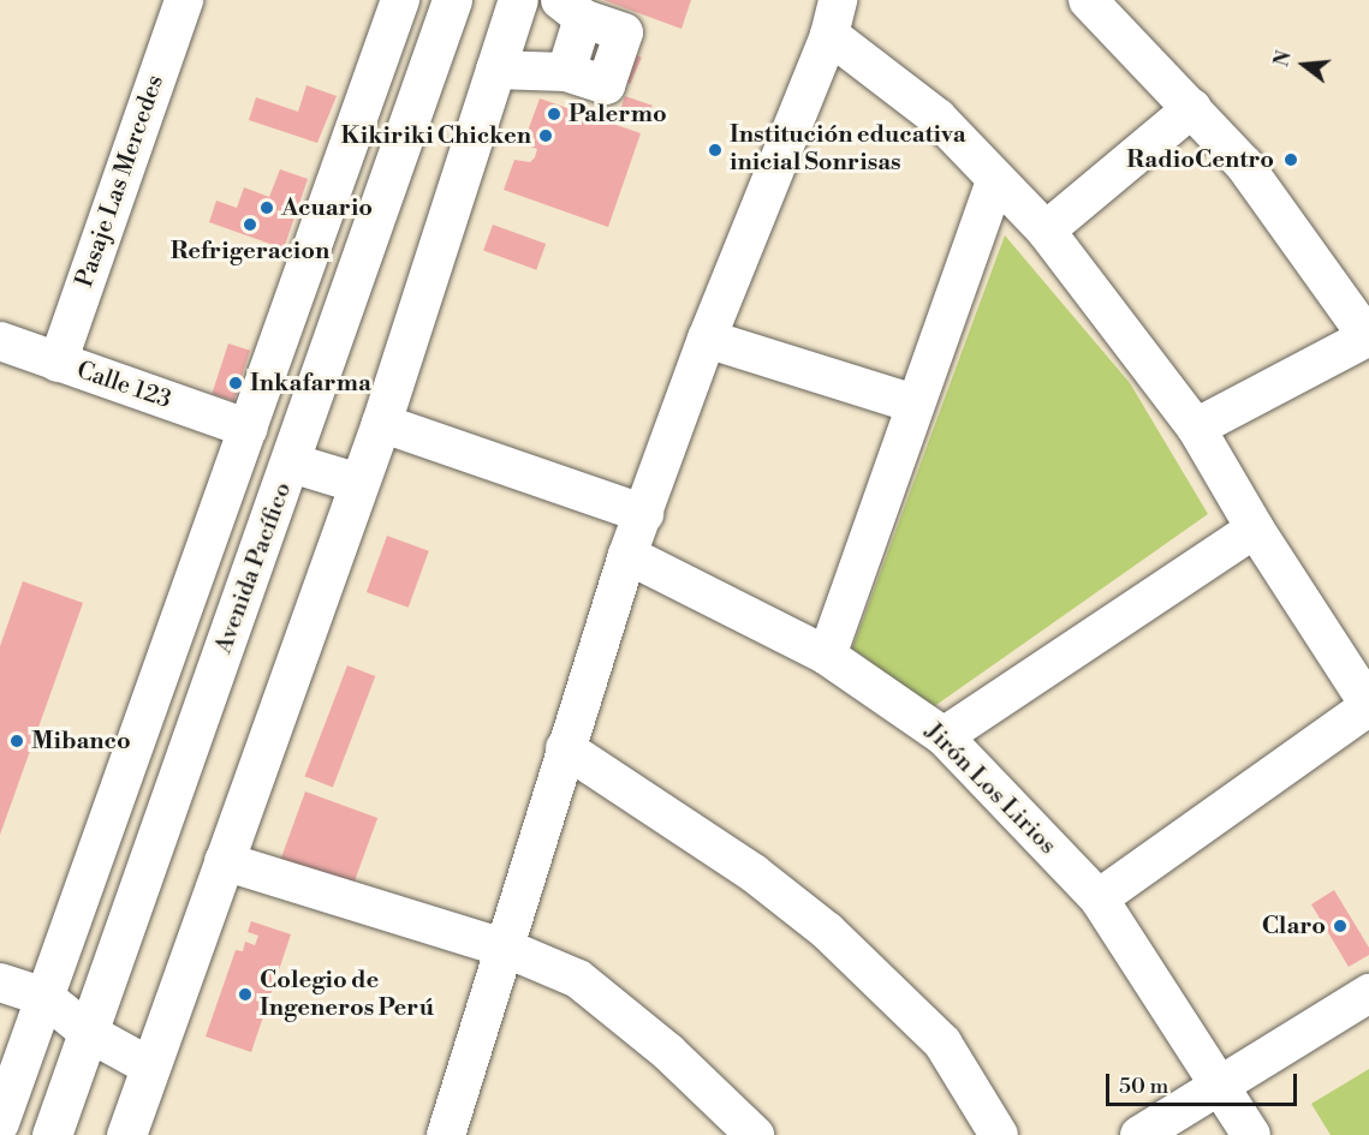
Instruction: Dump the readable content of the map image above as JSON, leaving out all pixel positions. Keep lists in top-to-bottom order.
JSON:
{
  "streets": {
    "main road": ["Avenida Pacífico"],
    "street": ["Pasaje Las Mercedes", "Calle 123", "Jirón Los Lirios"]
  },
  "crossings": [
    ["Pasaje Las Mercedes", "Calle 123"]
  ],
  "places": [
    "Palermo",
    "Kikiriki Chicken",
    "Institución educativa inicial Sonrisas",
    "RadioCentro",
    "Acuario",
    "Refrigeracion",
    "Inkafarma",
    "Mibanco",
    "Claro",
    "Colegio de Ingeneros Perú"
  ],
  "scale_bar": "50 m",
  "north": "left"
}
